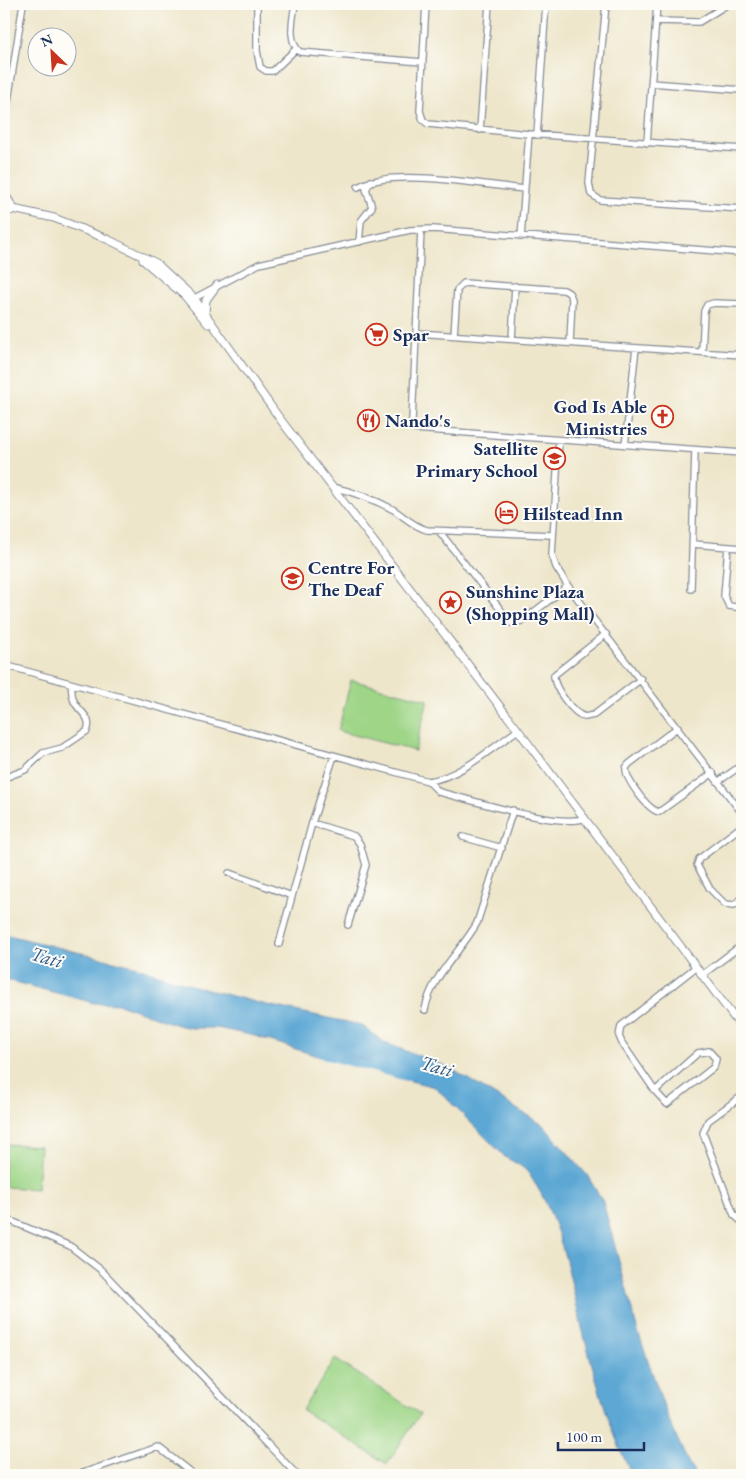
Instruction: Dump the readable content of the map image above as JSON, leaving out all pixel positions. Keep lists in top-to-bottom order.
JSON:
{
  "water": ["Tati"],
  "places": {
    "supermarket": ["Spar"],
    "church": ["God Is Able Ministries"],
    "restaurant": ["Nando's"],
    "school or university": ["Satellite Primary School", "Centre For The Deaf"],
    "hotel": ["Hilstead Inn"],
    "place": ["Sunshine Plaza (Shopping Mall)"]
  },
  "scale_bar": "100 m",
  "north": "top left"
}
